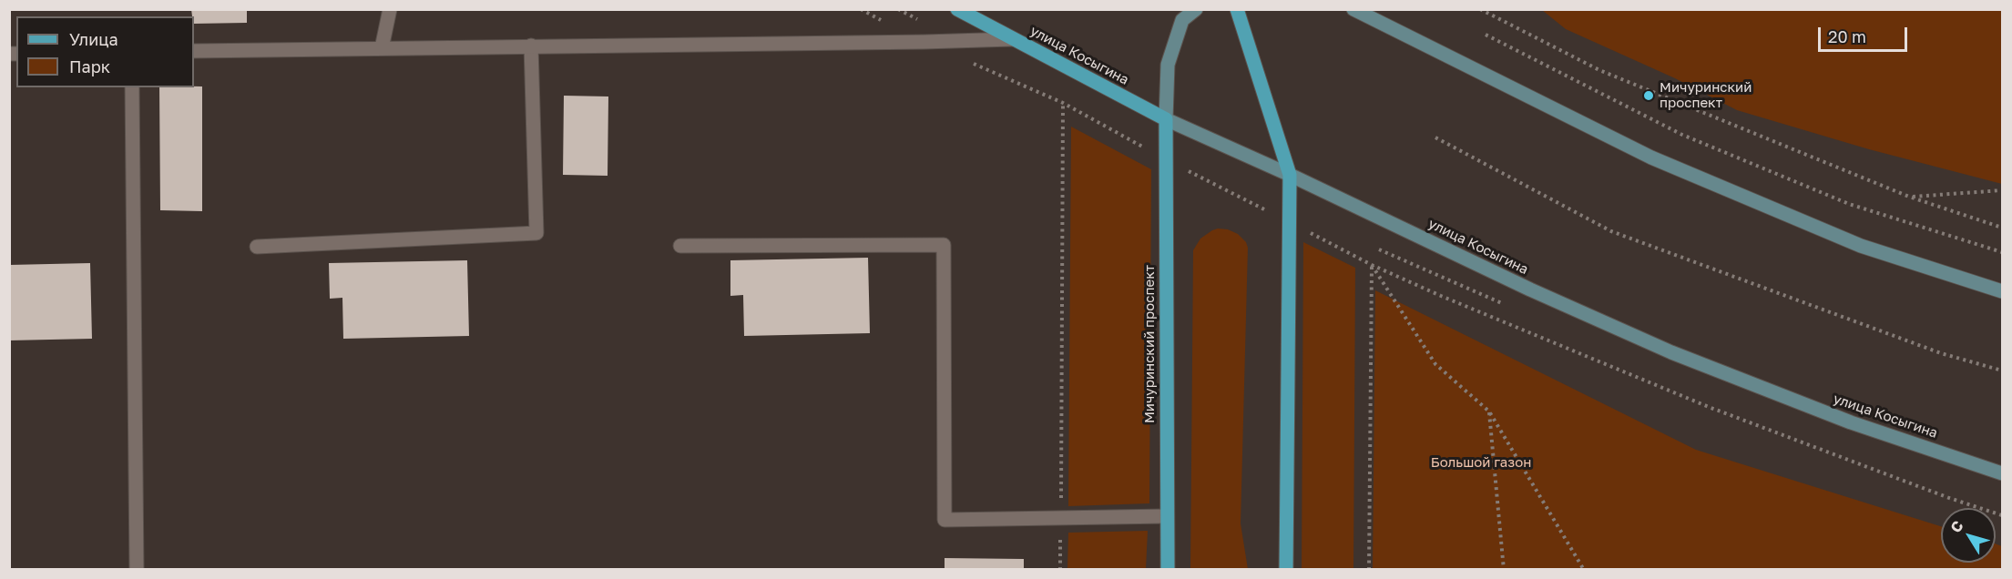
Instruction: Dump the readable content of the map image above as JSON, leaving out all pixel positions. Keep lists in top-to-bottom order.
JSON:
{
  "streets": {
    "main road": ["улица Косыгина", "Мичуринский проспект"]
  },
  "crossings": [
    ["улица Косыгина", "Мичуринский проспект"]
  ],
  "parks": ["Большой газон"],
  "places": ["Мичуринский проспект"],
  "legend": ["Улица", "Парк"],
  "scale_bar": "20 m",
  "north": "top left"
}
